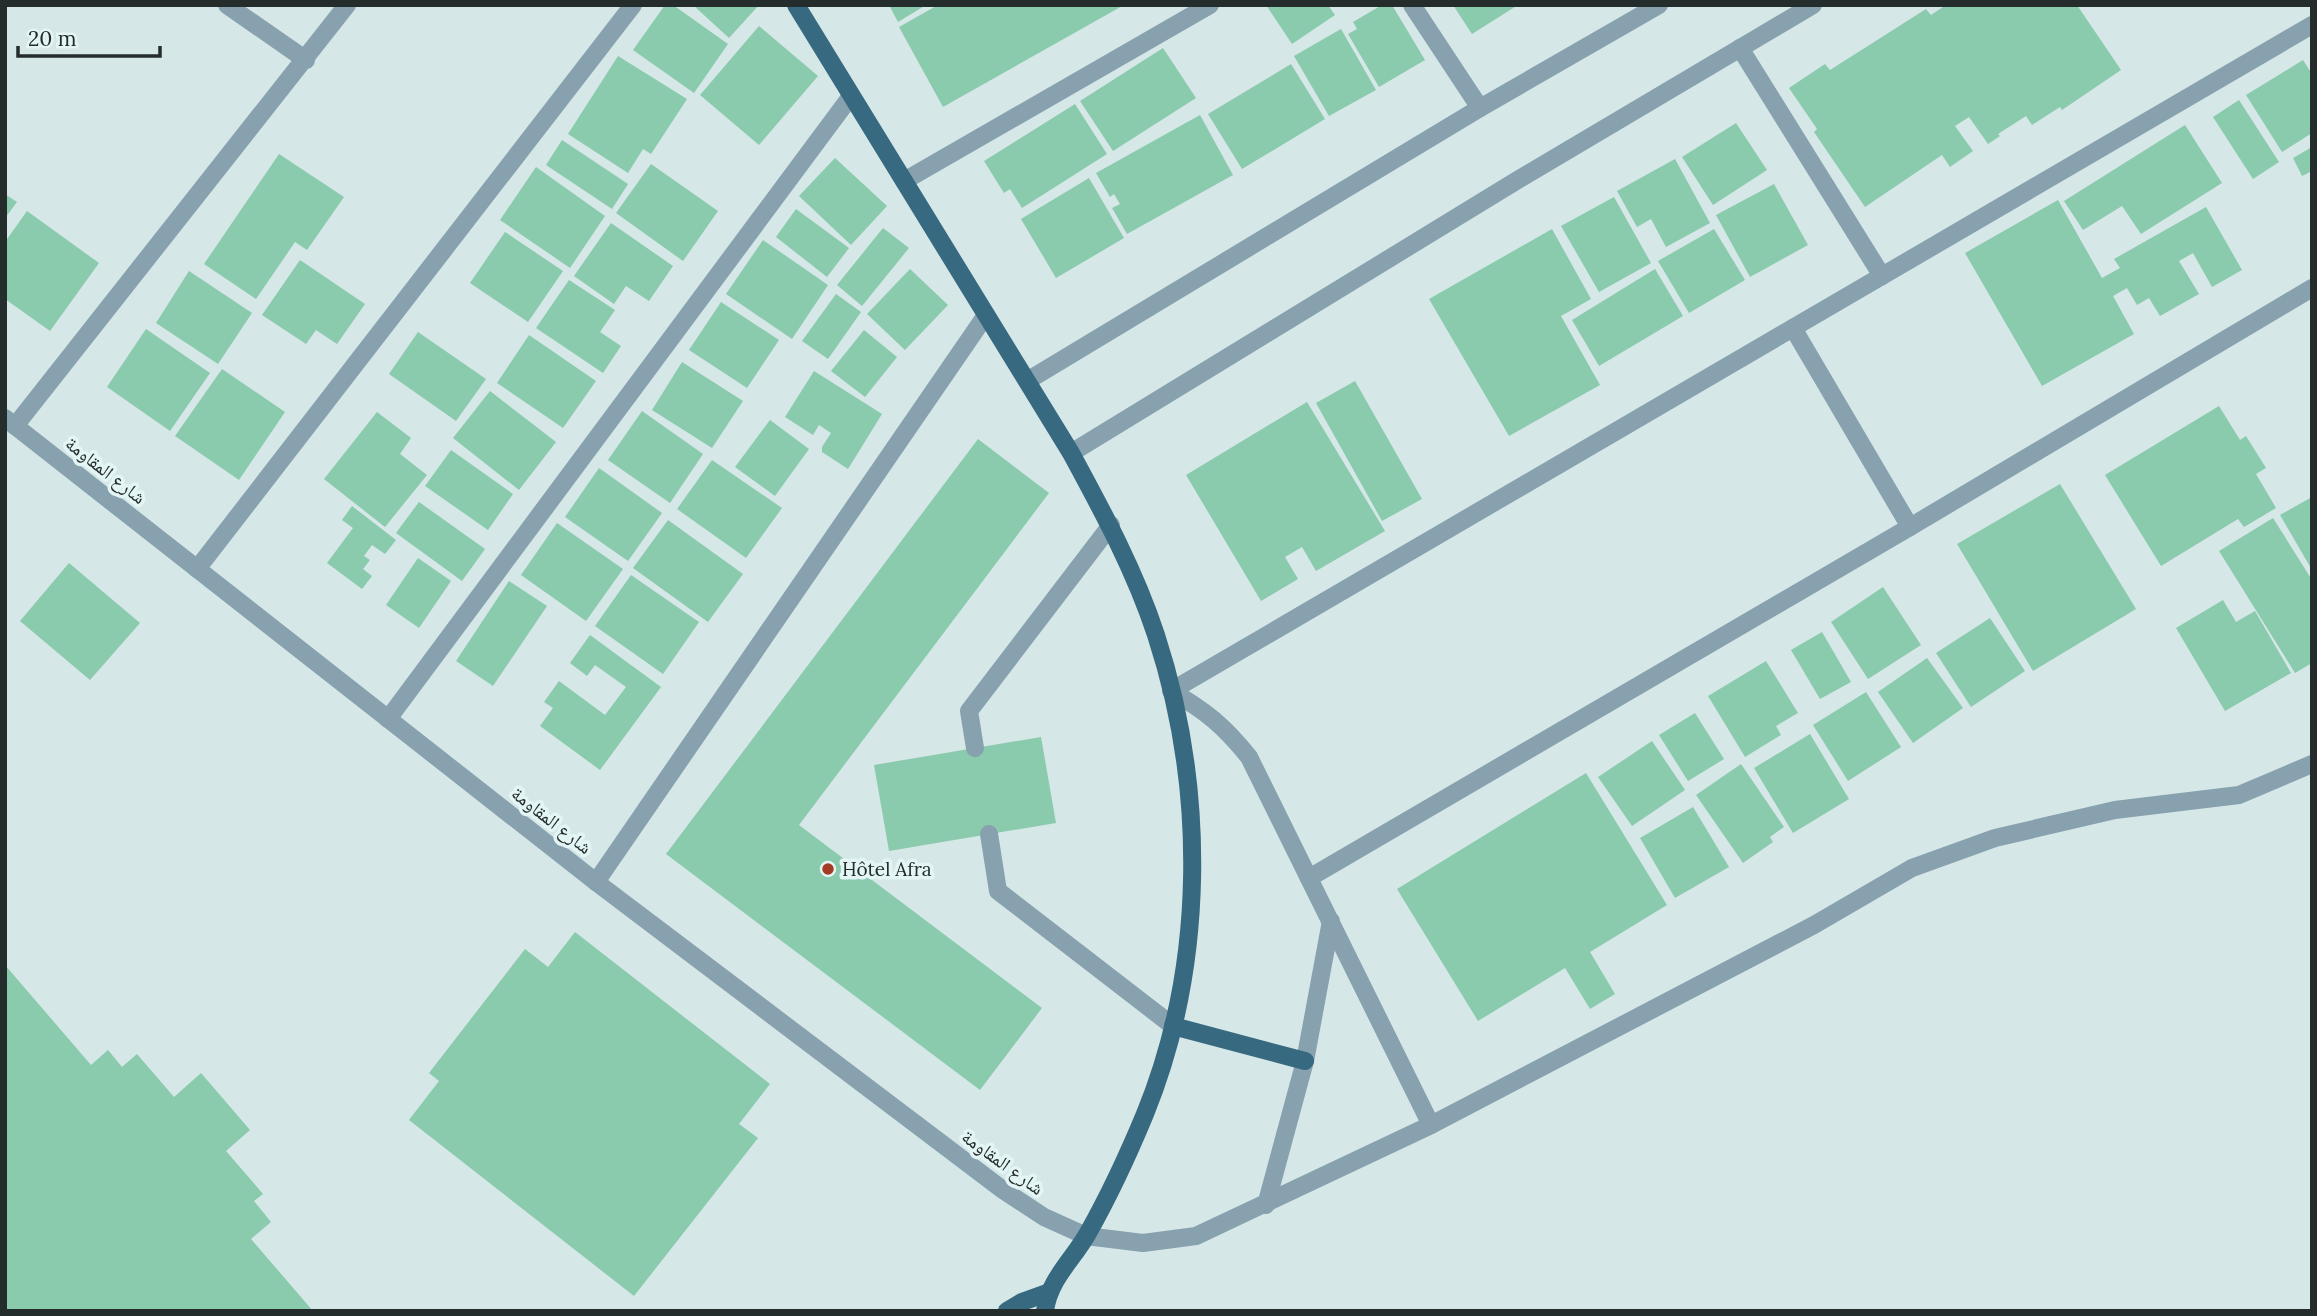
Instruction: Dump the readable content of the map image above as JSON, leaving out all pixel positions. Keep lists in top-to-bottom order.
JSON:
{
  "streets": {
    "street": ["شارع المقاومة"]
  },
  "places": ["Hôtel Afra"],
  "scale_bar": "20 m"
}
